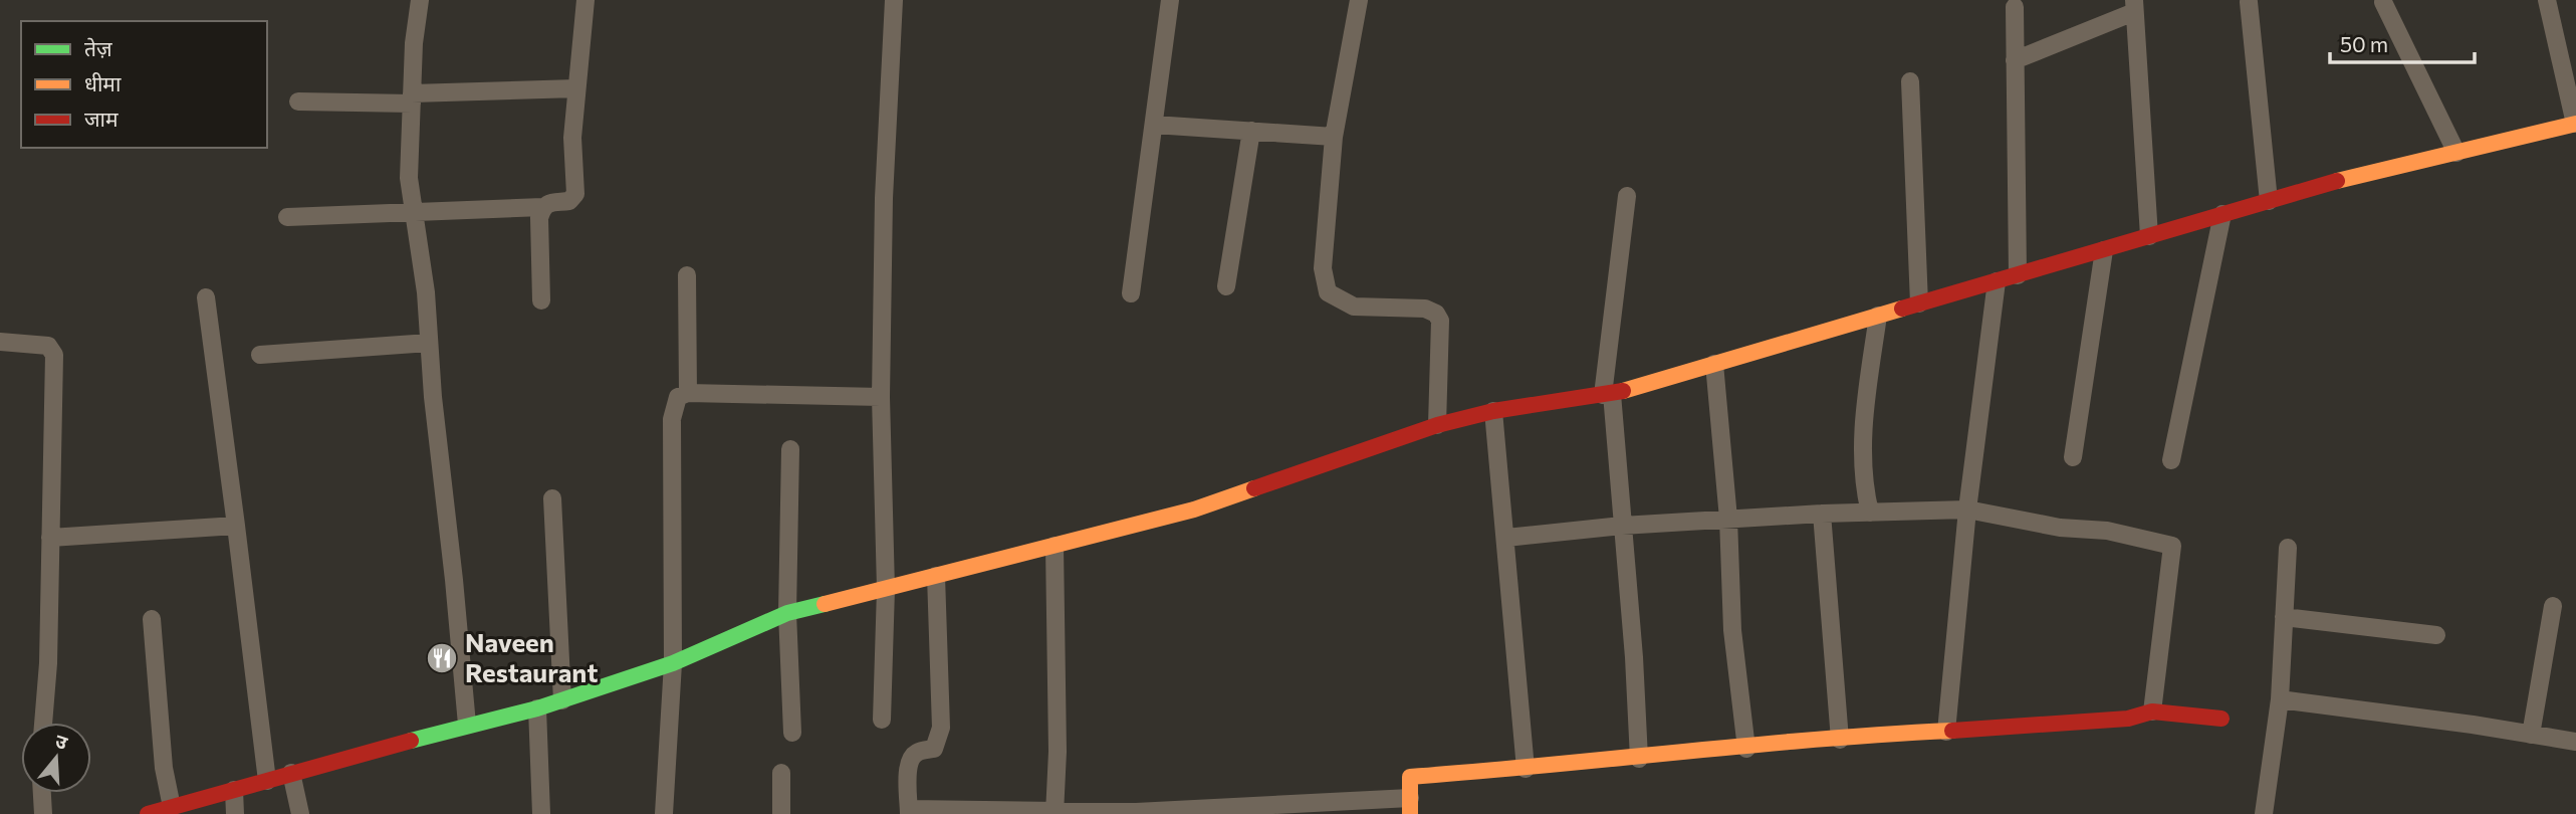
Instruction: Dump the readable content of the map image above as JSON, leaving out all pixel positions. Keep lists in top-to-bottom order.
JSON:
{
  "places": {
    "restaurant": ["Naveen Restaurant"]
  },
  "legend": ["तेज़", "धीमा", "जाम"],
  "scale_bar": "50 m",
  "north": "top"
}
